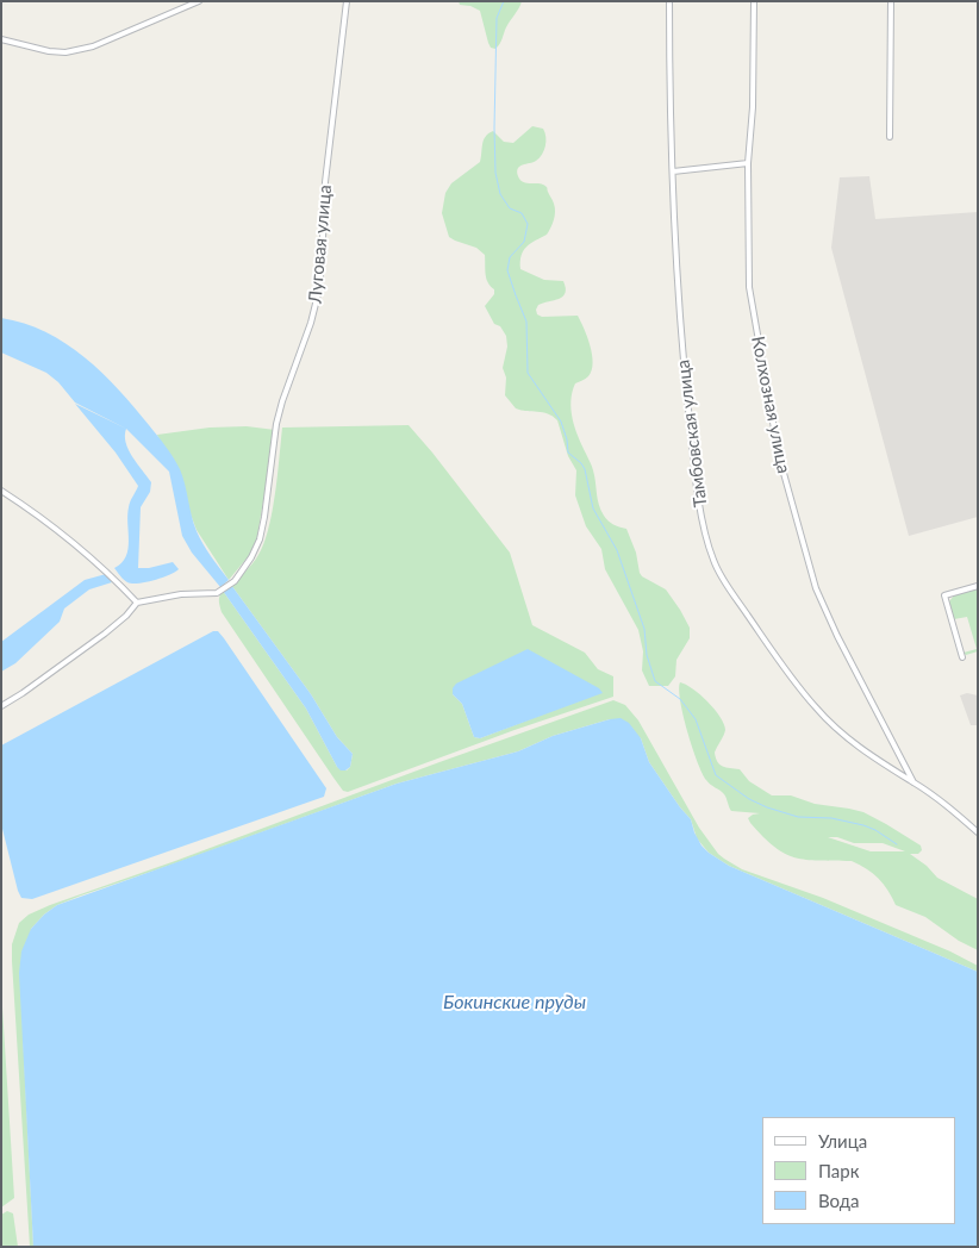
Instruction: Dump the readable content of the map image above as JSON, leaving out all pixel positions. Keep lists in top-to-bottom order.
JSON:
{
  "streets": {
    "street": ["Луговая улица", "Колхозная улица", "Тамбовская улица"]
  },
  "crossings": [
    ["Колхозная улица", "Тамбовская улица"]
  ],
  "water": ["Бокинские пруды"],
  "legend": ["Улица", "Парк", "Вода"]
}
